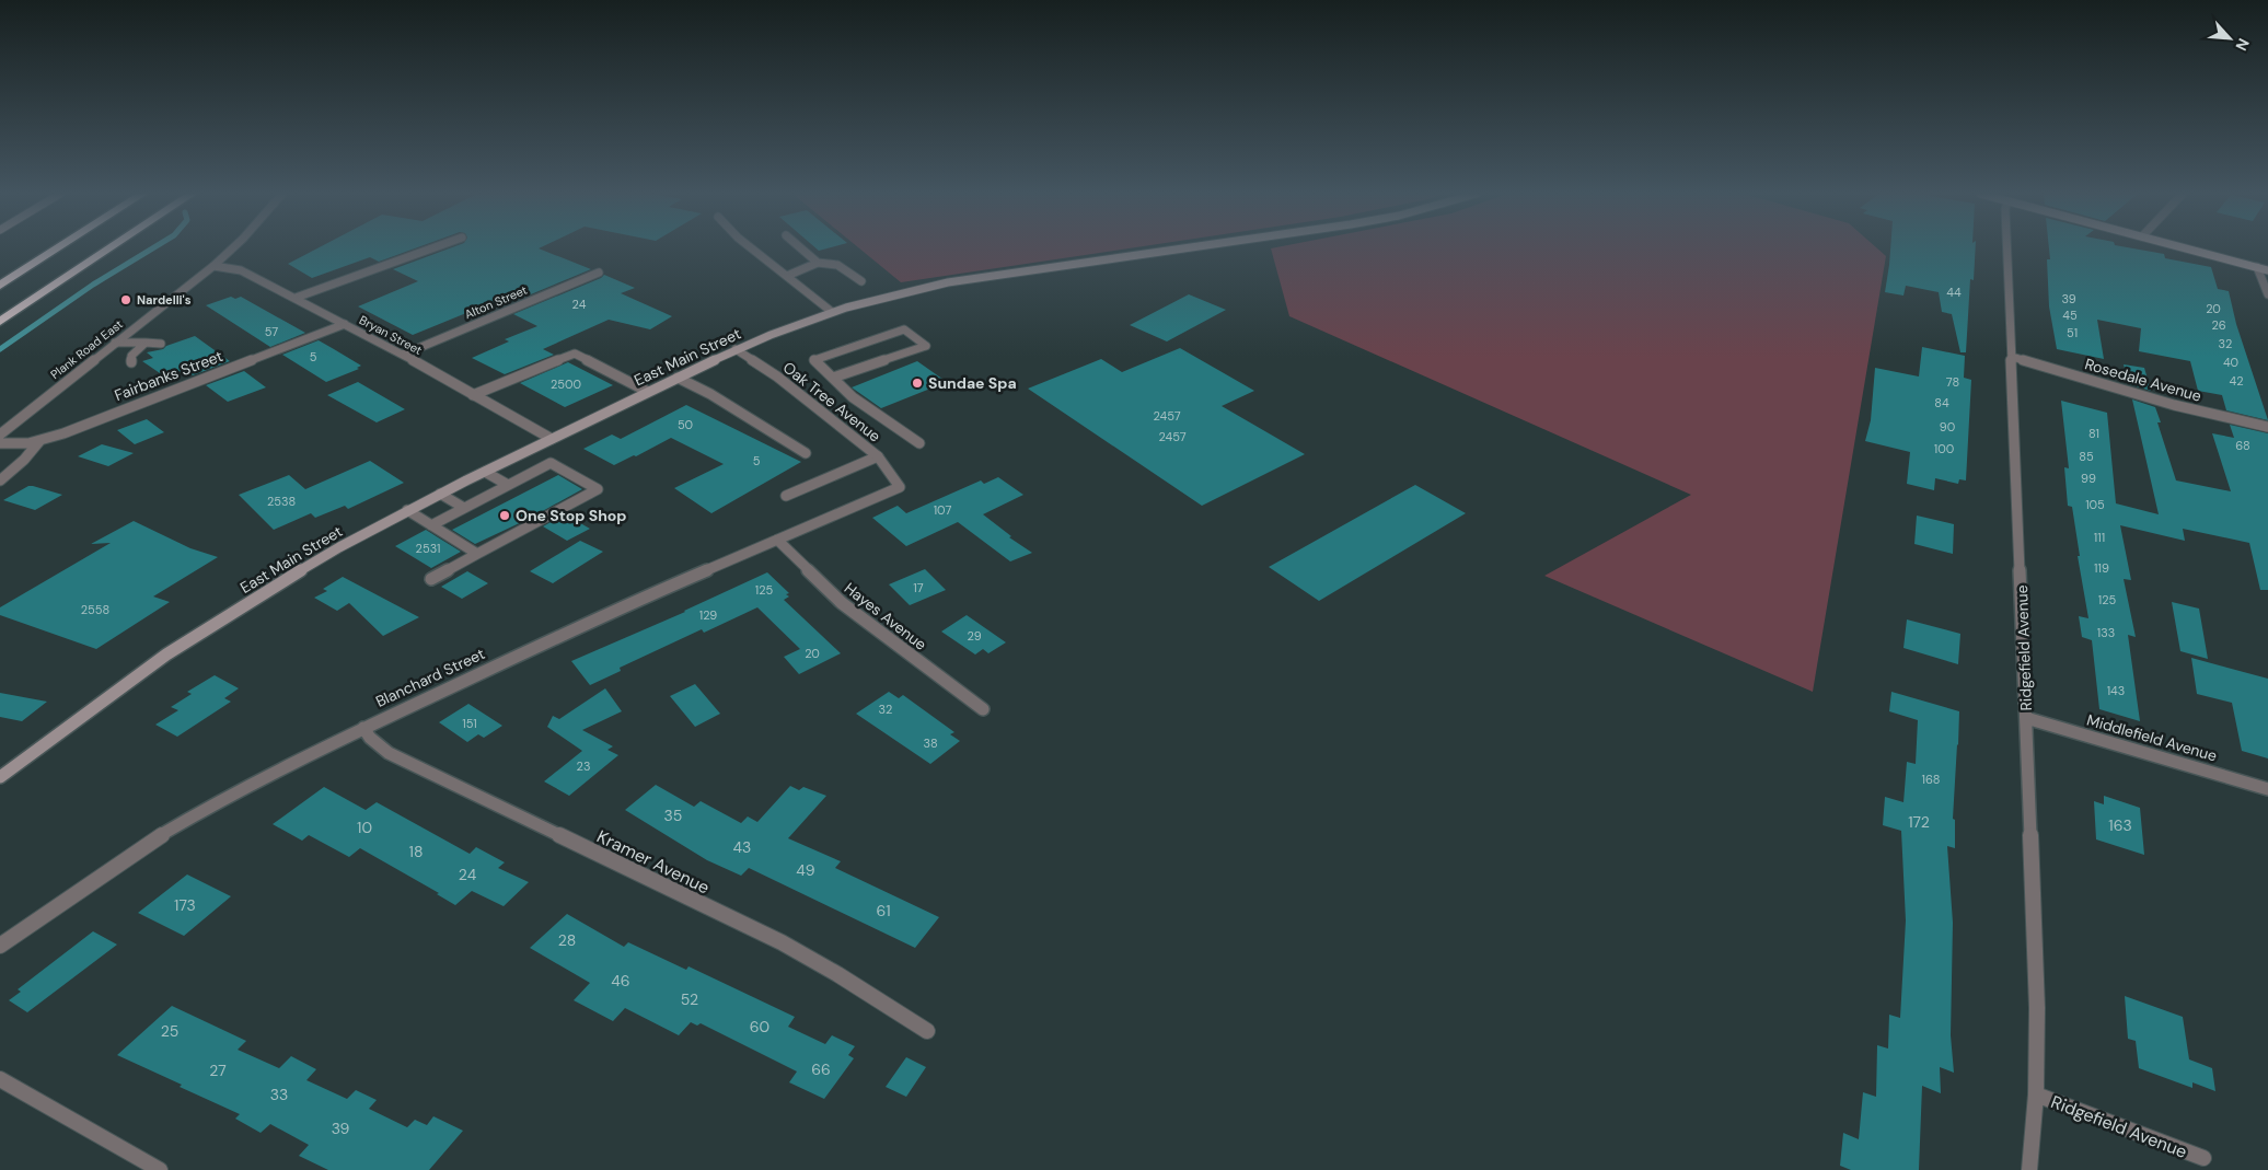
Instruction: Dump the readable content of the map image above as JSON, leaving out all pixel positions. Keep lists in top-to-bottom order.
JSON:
{
  "streets": {
    "main road": ["East Main Street"],
    "street": [
      "Alton Street",
      "Bryan Street",
      "Plank Road East",
      "Fairbanks Street",
      "Rosedale Avenue",
      "Oak Tree Avenue",
      "Hayes Avenue",
      "Ridgefield Avenue",
      "Blanchard Street",
      "Middlefield Avenue",
      "Kramer Avenue"
    ]
  },
  "crossings": [
    ["Alton Street", "Bryan Street"],
    ["Bryan Street", "Plank Road East"],
    ["Bryan Street", "East Main Street"],
    ["Bryan Street", "Fairbanks Street"],
    ["East Main Street", "Oak Tree Avenue"],
    ["Rosedale Avenue", "Ridgefield Avenue"],
    ["Oak Tree Avenue", "Blanchard Street"],
    ["Hayes Avenue", "Blanchard Street"],
    ["Ridgefield Avenue", "Middlefield Avenue"],
    ["Blanchard Street", "Kramer Avenue"]
  ],
  "places": ["Nardelli's", "Sundae Spa", "One Stop Shop"],
  "house_numbers": [
    "44",
    "39",
    "24",
    "20",
    "45",
    "26",
    "57",
    "51",
    "32",
    "5",
    "40",
    "42",
    "78",
    "2500",
    "84",
    "2457",
    "50",
    "90",
    "81",
    "2457",
    "68",
    "100",
    "85",
    "5",
    "99",
    "2538",
    "105",
    "107",
    "111",
    "2531",
    "119",
    "17",
    "125",
    "125",
    "2558",
    "129",
    "133",
    "29",
    "20",
    "143",
    "32",
    "151",
    "38",
    "23",
    "168",
    "35",
    "172",
    "163",
    "10",
    "43",
    "18",
    "49",
    "24",
    "173",
    "61",
    "28",
    "46",
    "52",
    "60",
    "25",
    "66",
    "27",
    "33",
    "39"
  ],
  "north": "bottom right"
}
